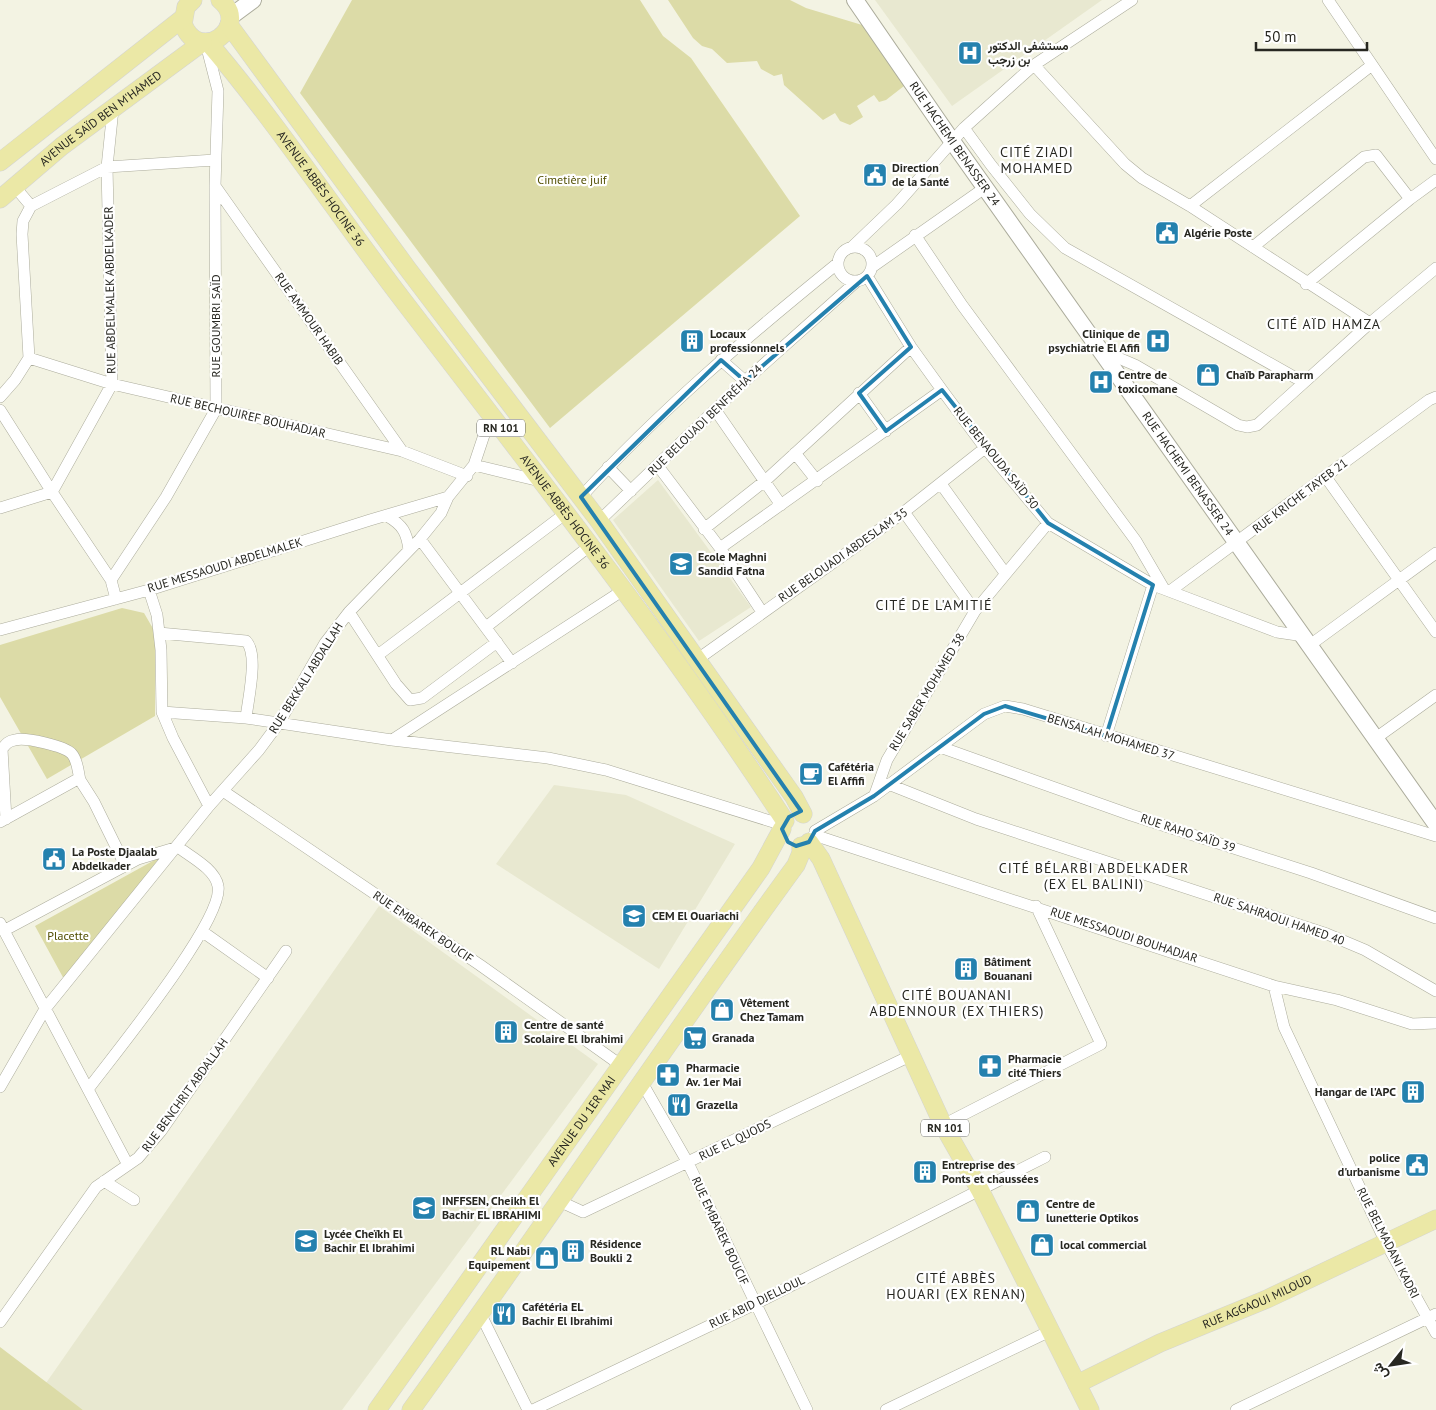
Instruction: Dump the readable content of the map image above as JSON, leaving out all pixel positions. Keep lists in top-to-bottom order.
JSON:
{
  "streets": {
    "main road": [
      "AVENUE SAÏD BEN M'HAMED",
      "RUE HACHEMI BENASSER 24",
      "AVENUE ABBÈS HOCINE 36",
      "RN 101",
      "AVENUE DU 1ER MAI",
      "RUE AGGAOUI MILOUD"
    ],
    "street": [
      "RUE ABDELMALEK ABDELKADER",
      "RUE AMMOUR HABIB",
      "RUE GOUMBRI SAÏD",
      "RUE BECHOUIREF BOUHADJAR",
      "RUE BELOUADI BENFRÉHA 24",
      "RUE BENAOUDA SAÏD 30",
      "RUE KRICHE TAYEB 21",
      "RUE BELOUADI ABDESLAM 35",
      "RUE MESSAOUDI ABDELMALEK",
      "RUE BEKKALI ABDALLAH",
      "RUE SABER MOHAMED 38",
      "BENSALAH MOHAMED 37",
      "RUE RAHO SAÏD 39",
      "RUE SAHRAOUI HAMED 40",
      "RUE EMBAREK BOUCIF",
      "RUE MESSAOUDI BOUHADJAR",
      "RUE BENCHRIT ABDALLAH",
      "RUE EL QUODS",
      "RUE BELMADANI KADRI",
      "RUE ABID DJELLOUL"
    ]
  },
  "crossings": [
    ["AVENUE SAÏD BEN M'HAMED", "AVENUE ABBÈS HOCINE 36"],
    ["AVENUE SAÏD BEN M'HAMED", "RUE ABDELMALEK ABDELKADER"],
    ["AVENUE SAÏD BEN M'HAMED", "RUE GOUMBRI SAÏD"],
    ["RUE HACHEMI BENASSER 24", "RUE BELOUADI BENFRÉHA 24"],
    ["RUE HACHEMI BENASSER 24", "RUE BENAOUDA SAÏD 30"],
    ["RUE HACHEMI BENASSER 24", "RUE KRICHE TAYEB 21"],
    ["AVENUE ABBÈS HOCINE 36", "RUE GOUMBRI SAÏD"],
    ["AVENUE ABBÈS HOCINE 36", "RUE BELOUADI BENFRÉHA 24"],
    ["AVENUE ABBÈS HOCINE 36", "RN 101"],
    ["AVENUE ABBÈS HOCINE 36", "RUE BELOUADI ABDESLAM 35"],
    ["AVENUE ABBÈS HOCINE 36", "BENSALAH MOHAMED 37"],
    ["AVENUE ABBÈS HOCINE 36", "RUE MESSAOUDI BOUHADJAR"],
    ["AVENUE ABBÈS HOCINE 36", "AVENUE DU 1ER MAI"],
    ["RUE ABDELMALEK ABDELKADER", "RUE BECHOUIREF BOUHADJAR"],
    ["RUE AMMOUR HABIB", "RUE GOUMBRI SAÏD"],
    ["RUE AMMOUR HABIB", "RUE BECHOUIREF BOUHADJAR"],
    ["RUE GOUMBRI SAÏD", "RUE BECHOUIREF BOUHADJAR"],
    ["RUE BECHOUIREF BOUHADJAR", "RUE BEKKALI ABDALLAH"],
    ["RUE BELOUADI BENFRÉHA 24", "RUE BENAOUDA SAÏD 30"],
    ["RN 101", "BENSALAH MOHAMED 37"],
    ["RN 101", "RUE MESSAOUDI BOUHADJAR"],
    ["RN 101", "AVENUE DU 1ER MAI"],
    ["RN 101", "RUE EL QUODS"],
    ["RN 101", "RUE ABID DJELLOUL"],
    ["RN 101", "RUE AGGAOUI MILOUD"],
    ["RUE BENAOUDA SAÏD 30", "RUE KRICHE TAYEB 21"],
    ["RUE BENAOUDA SAÏD 30", "RUE BELOUADI ABDESLAM 35"],
    ["RUE BENAOUDA SAÏD 30", "RUE SABER MOHAMED 38"],
    ["RUE MESSAOUDI ABDELMALEK", "RUE BEKKALI ABDALLAH"],
    ["RUE BEKKALI ABDALLAH", "RUE EMBAREK BOUCIF"],
    ["RUE SABER MOHAMED 38", "BENSALAH MOHAMED 37"],
    ["BENSALAH MOHAMED 37", "RUE RAHO SAÏD 39"],
    ["BENSALAH MOHAMED 37", "RUE SAHRAOUI HAMED 40"],
    ["BENSALAH MOHAMED 37", "RUE MESSAOUDI BOUHADJAR"],
    ["BENSALAH MOHAMED 37", "AVENUE DU 1ER MAI"],
    ["RUE EMBAREK BOUCIF", "AVENUE DU 1ER MAI"],
    ["RUE EMBAREK BOUCIF", "RUE EL QUODS"],
    ["RUE EMBAREK BOUCIF", "RUE ABID DJELLOUL"],
    ["RUE MESSAOUDI BOUHADJAR", "AVENUE DU 1ER MAI"],
    ["RUE MESSAOUDI BOUHADJAR", "RUE BELMADANI KADRI"],
    ["AVENUE DU 1ER MAI", "RUE EL QUODS"],
    ["RUE BELMADANI KADRI", "RUE AGGAOUI MILOUD"]
  ],
  "districts": [
    "CITÉ ZIADI MOHAMED",
    "CITÉ AÏD HAMZA",
    "CITÉ DE L'AMITIÉ",
    "CITÉ BÉLARBI ABDELKADER (EX EL BALINI)",
    "CITÉ BOUANANI ABDENNOUR (EX THIERS)",
    "CITÉ ABBÈS HOUARI (EX RENAN)"
  ],
  "parks": ["Cimetière juif", "Placette"],
  "places": {
    "hospital": ["مستشفى الدكتور بن زرجب", "Clinique de psychiatrie El Afifi", "Centre de toxicomane"],
    "public building": [
      "Direction de la Santé",
      "Algérie Poste",
      "La Poste Djaalab Abdelkader",
      "police d'urbanisme"
    ],
    "building": [
      "Locaux professionnels",
      "Bâtiment Bouanani",
      "Centre de santé Scolaire El Ibrahimi",
      "Hangar de l'APC",
      "Entreprise des Ponts et chaussées",
      "Résidence Boukli 2"
    ],
    "shop": [
      "Chaïb Parapharm",
      "Vêtement Chez Tamam",
      "Centre de lunetterie Optikos",
      "local commercial",
      "RL Nabi Equipement"
    ],
    "school or university": [
      "Ecole Maghni Sandid Fatna",
      "CEM El Ouariachi",
      "INFFSEN, Cheikh El Bachir EL IBRAHIMI",
      "Lycée Cheïkh El Bachir El Ibrahimi"
    ],
    "cafe": ["Cafétéria El Affifi"],
    "supermarket": ["Granada"],
    "pharmacy": ["Pharmacie cité Thiers", "Pharmacie Av. 1er Mai"],
    "restaurant": ["Grazella", "Cafétéria EL Bachir El Ibrahimi"]
  },
  "scale_bar": "50 m",
  "north": "bottom left"
}
